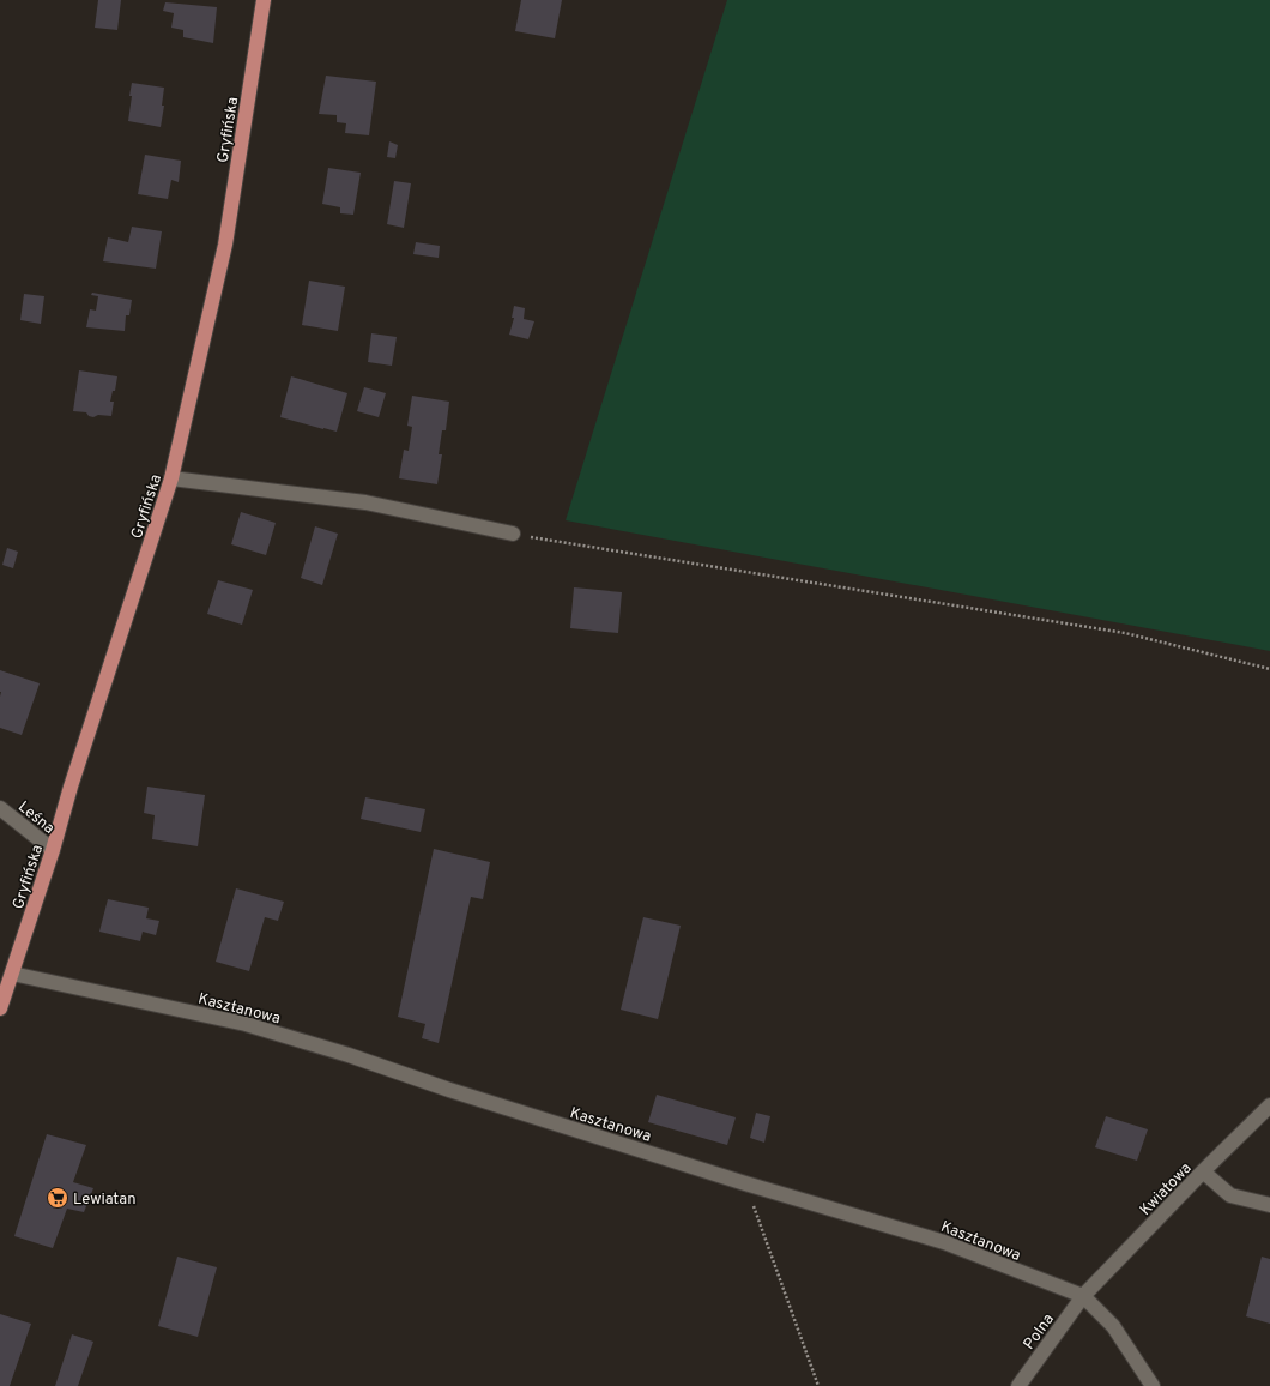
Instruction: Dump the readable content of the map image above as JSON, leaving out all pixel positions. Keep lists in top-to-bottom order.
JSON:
{
  "streets": {
    "main road": ["Gryfińska"],
    "street": [
      "Leśna",
      "Kasztanowa",
      "Kwiatowa",
      "Polna"
    ]
  },
  "crossings": [
    ["Gryfińska", "Leśna"],
    ["Gryfińska", "Kasztanowa"],
    ["Kasztanowa", "Kwiatowa"],
    ["Kasztanowa", "Polna"],
    ["Kwiatowa", "Polna"]
  ],
  "places": {
    "supermarket": ["Lewiatan"]
  }
}
